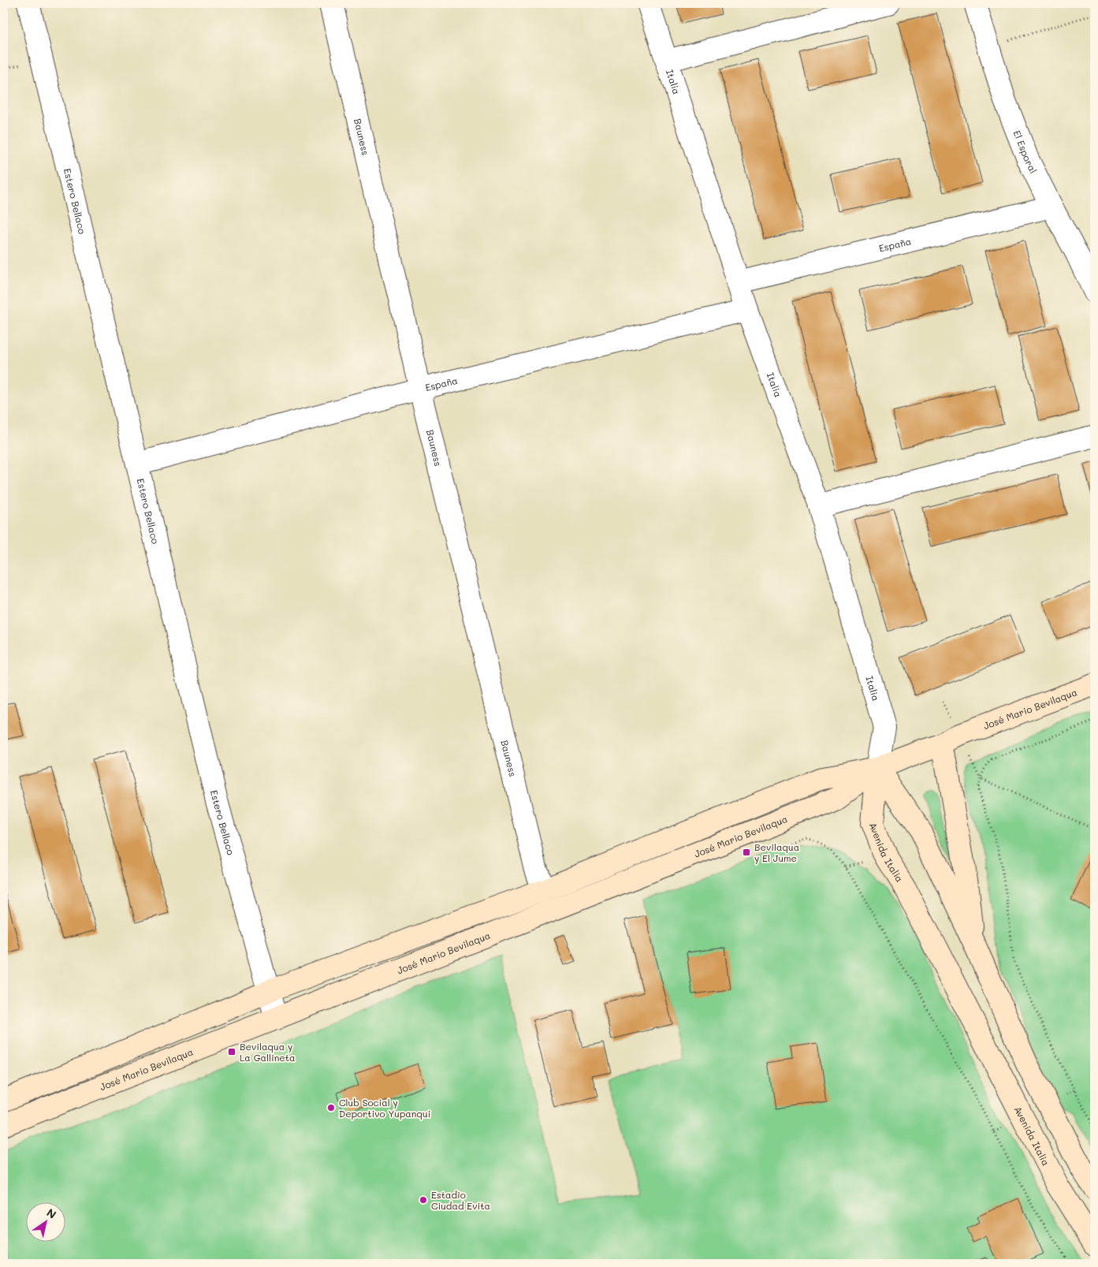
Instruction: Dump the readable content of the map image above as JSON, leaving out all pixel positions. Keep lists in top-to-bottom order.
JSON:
{
  "streets": {
    "main road": ["José Mario Bevilaqua", "Avenida Italia"],
    "street": [
      "Italia",
      "Bauness",
      "El Esporal",
      "Estero Bellaco",
      "España"
    ]
  },
  "crossings": [
    ["Italia", "España"],
    ["Italia", "José Mario Bevilaqua"],
    ["Italia", "Avenida Italia"],
    ["Bauness", "España"],
    ["Bauness", "José Mario Bevilaqua"],
    ["El Esporal", "España"],
    ["Estero Bellaco", "España"],
    ["Estero Bellaco", "José Mario Bevilaqua"],
    ["José Mario Bevilaqua", "Avenida Italia"]
  ],
  "places": {
    "transit": ["Bevilaqua y El Jume", "Bevilaqua y La Gallineta"],
    "other": ["Club Social y Deportivo Yupanqui", "Estadio Ciudad Evita"]
  },
  "north": "top right"
}
